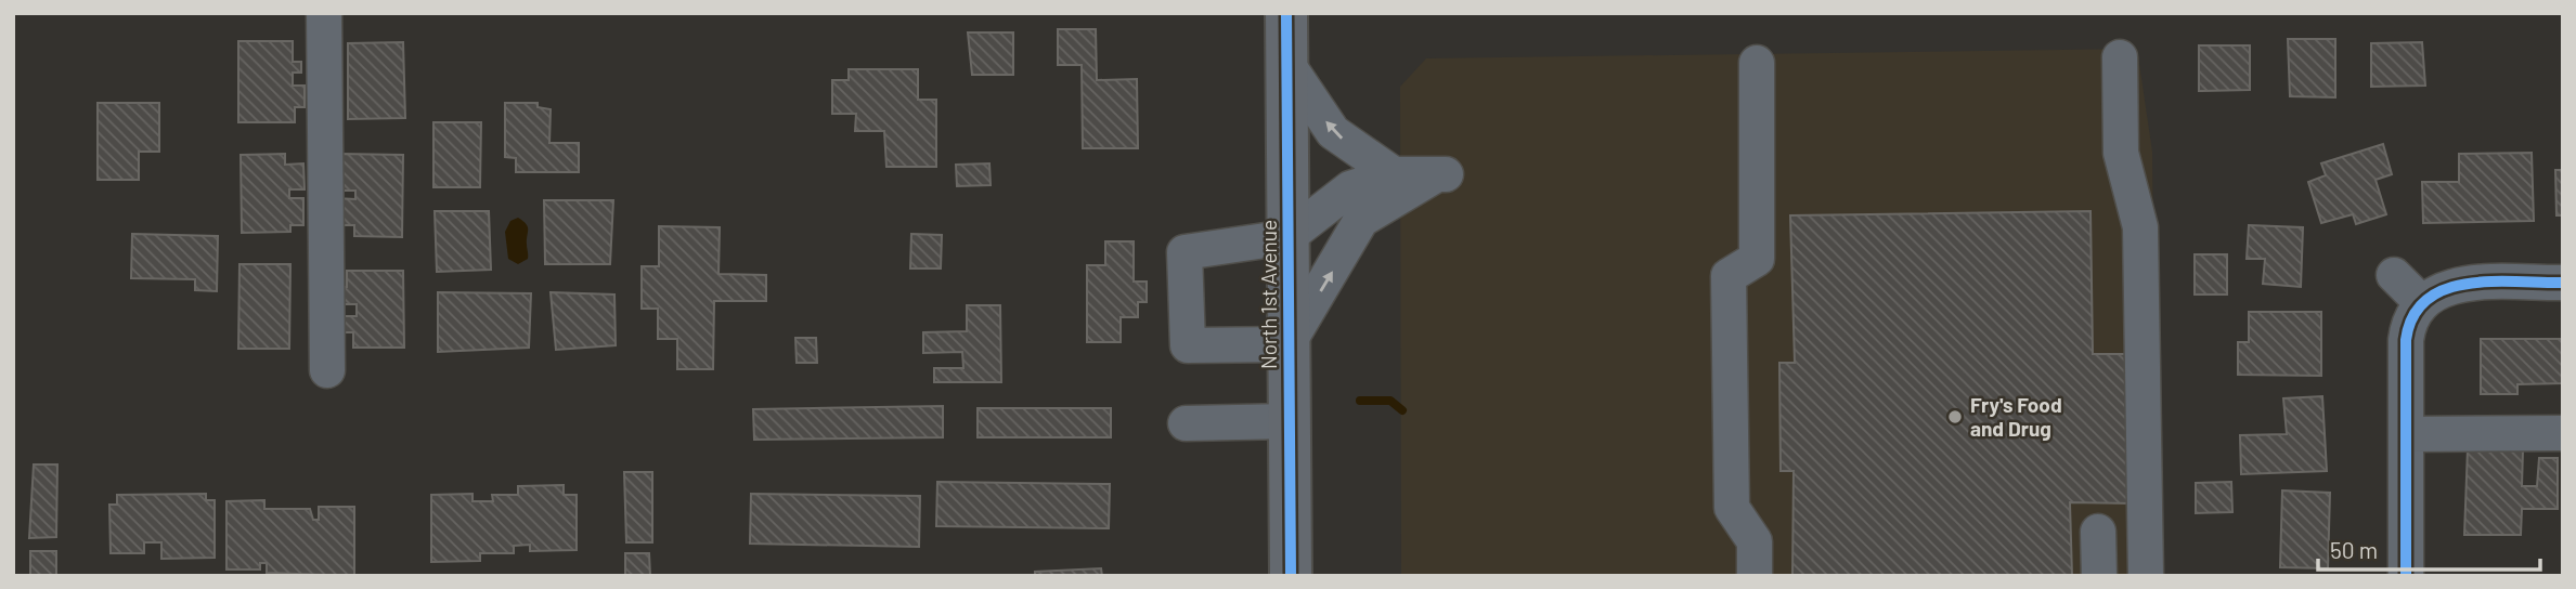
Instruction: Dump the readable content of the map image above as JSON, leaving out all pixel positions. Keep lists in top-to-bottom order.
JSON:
{
  "streets": {
    "main road": ["North 1st Avenue"]
  },
  "places": ["Fry's Food and Drug"],
  "scale_bar": "50 m"
}
